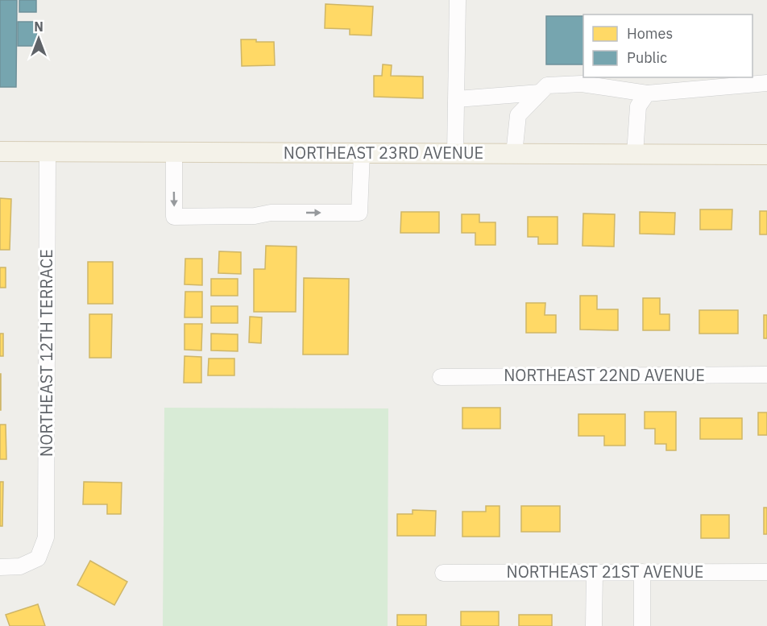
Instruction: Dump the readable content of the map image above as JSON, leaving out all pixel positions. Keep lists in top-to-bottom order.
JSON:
{
  "streets": {
    "main road": ["NORTHEAST 23RD AVENUE"],
    "street": ["NORTHEAST 12TH TERRACE", "NORTHEAST 22ND AVENUE", "NORTHEAST 21ST AVENUE"]
  },
  "crossings": [
    ["NORTHEAST 23RD AVENUE", "NORTHEAST 12TH TERRACE"]
  ],
  "legend": ["Homes", "Public"],
  "north": "top"
}
